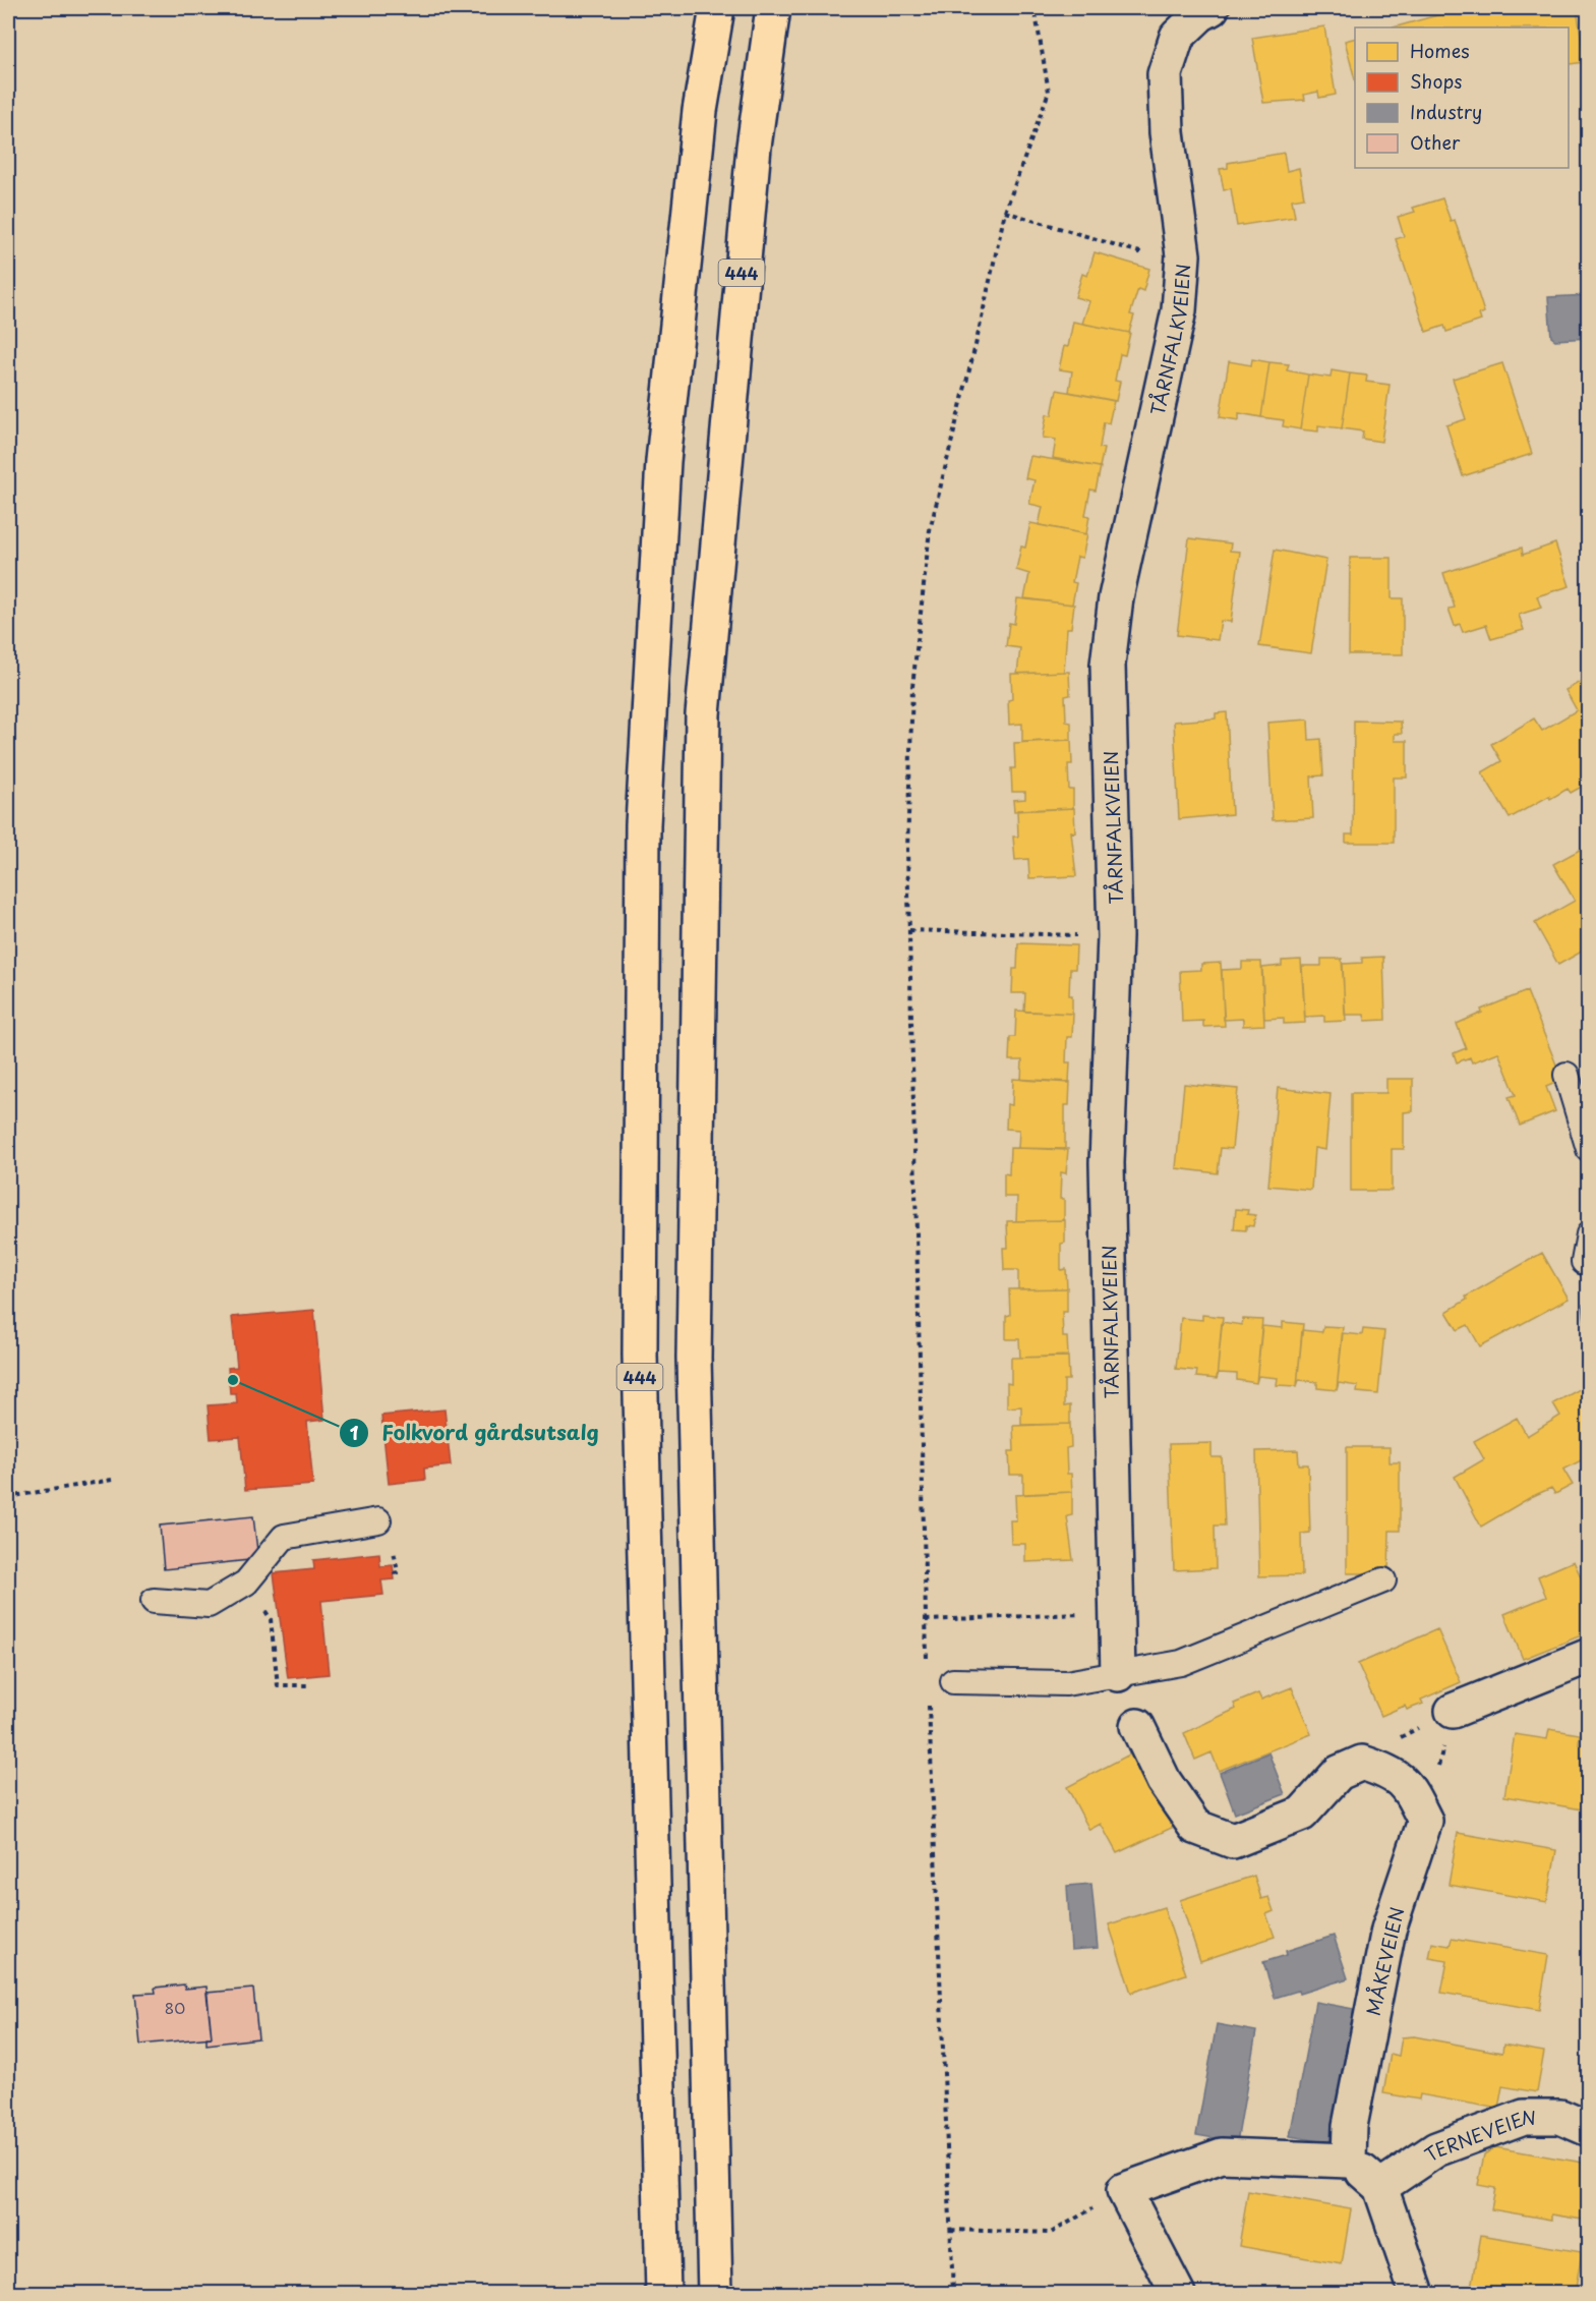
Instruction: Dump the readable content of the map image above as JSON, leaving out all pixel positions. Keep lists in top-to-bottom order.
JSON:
{
  "streets": {
    "highway": ["444"],
    "street": ["TÅRNFALKVEIEN", "MÅKEVEIEN", "TERNEVEIEN"]
  },
  "places": ["Folkvord gårdsutsalg"],
  "house_numbers": ["80"],
  "legend": [
    "Homes",
    "Shops",
    "Industry",
    "Other"
  ]
}
